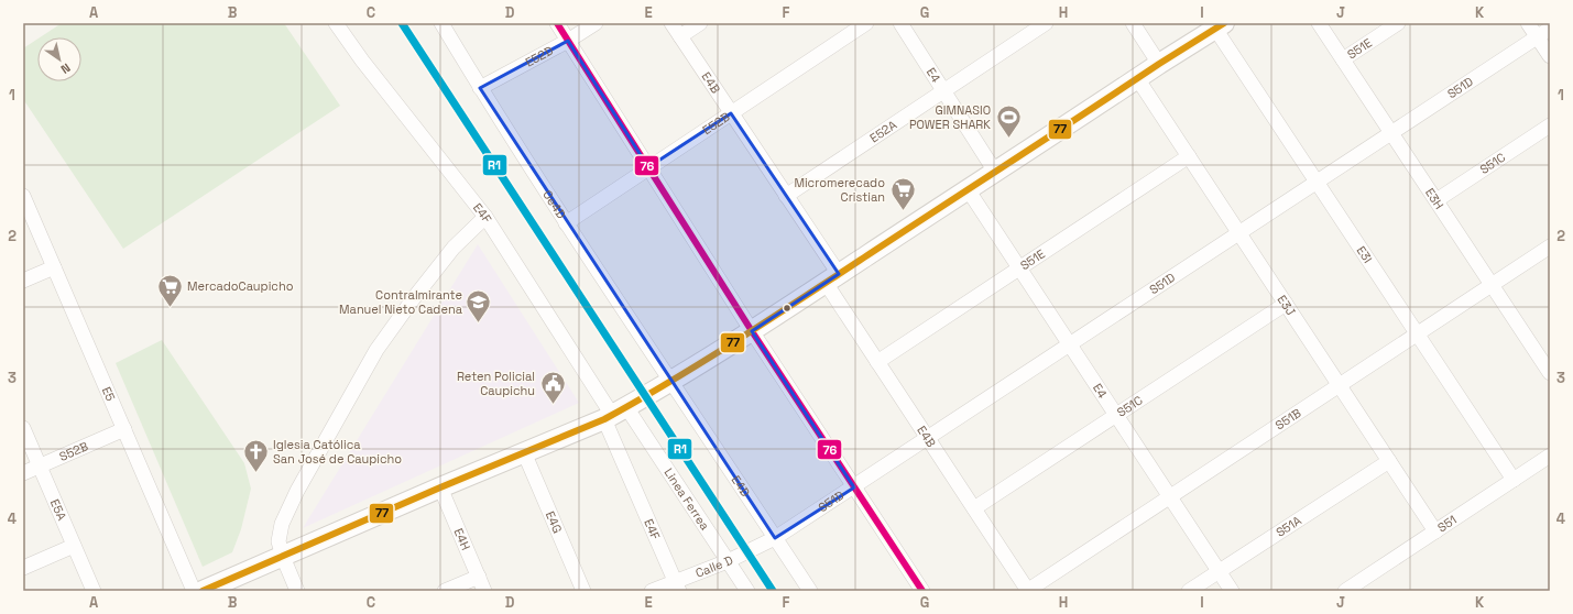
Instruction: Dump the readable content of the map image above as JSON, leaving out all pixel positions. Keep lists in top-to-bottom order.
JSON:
{
  "streets": {
    "street": [
      "S51E",
      "E52D",
      "E4",
      "E4B",
      "S51D",
      "E52B",
      "E52A",
      "S51C",
      "E3H",
      "Oe4D",
      "E4F",
      "E3I",
      "E3J",
      "E5",
      "S51B",
      "S52B",
      "E4D",
      "Linea Ferrea",
      "E5A",
      "E4G",
      "S51",
      "S51A",
      "E4H",
      "Calle D"
    ]
  },
  "crossings": [
    ["S51E", "E4"],
    ["S51E", "E4B"],
    ["S51E", "E3H"],
    ["S51E", "E3J"],
    ["E52D", "Oe4D"],
    ["E4", "S51D"],
    ["E4", "E52A"],
    ["E4", "S51C"],
    ["E4", "S51B"],
    ["E4", "S51A"],
    ["E4B", "S51D"],
    ["E4B", "E52B"],
    ["E4B", "E52A"],
    ["E4B", "S51C"],
    ["E4B", "S51B"],
    ["S51D", "E3H"],
    ["S51D", "E3I"],
    ["S51D", "E3J"],
    ["S51D", "E4D"],
    ["S51D", "Calle D"],
    ["E52B", "Oe4D"],
    ["S51C", "E3H"],
    ["S51C", "E3J"],
    ["E3H", "S51B"],
    ["Oe4D", "E4D"],
    ["E4F", "Linea Ferrea"],
    ["E4F", "Calle D"],
    ["E3I", "S51B"],
    ["E3I", "S51"],
    ["E3J", "S51B"],
    ["E3J", "S51"],
    ["E3J", "S51A"],
    ["E5", "S52B"],
    ["S52B", "E5A"],
    ["E4D", "Calle D"],
    ["Linea Ferrea", "Calle D"]
  ],
  "places": {
    "sports": ["GIMNASIO POWER SHARK"],
    "supermarket": ["Micromerecado Cristian", "MercadoCaupicho"],
    "school or university": ["Contralmirante Manuel Nieto Cadena"],
    "public building": ["Reten Policial Caupichu"],
    "church": ["Iglesia Católica San José de Caupicho"]
  },
  "lines": ["transit line R1", "transit line 76", "transit line 77"],
  "north": "bottom right",
  "grid": {
    "columns": [
      "A",
      "B",
      "C",
      "D",
      "E",
      "F",
      "G",
      "H",
      "I",
      "J",
      "K"
    ],
    "rows": [
      "1",
      "2",
      "3",
      "4"
    ]
  }
}
